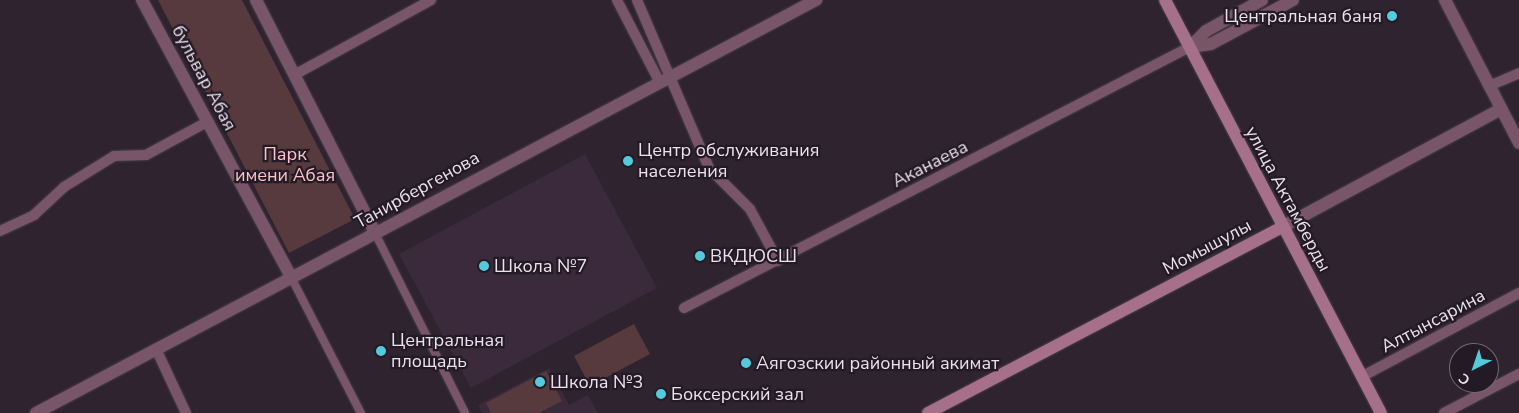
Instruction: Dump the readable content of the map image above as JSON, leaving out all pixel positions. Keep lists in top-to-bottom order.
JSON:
{
  "streets": {
    "main road": ["улица Актамберды", "Момышулы"],
    "street": [
      "бульвар Абая",
      "Аканаева",
      "Танирбергенова",
      "Алтынсарина"
    ]
  },
  "crossings": [
    ["бульвар Абая", "Танирбергенова"],
    ["Аканаева", "улица Актамберды"],
    ["улица Актамберды", "Момышулы"],
    ["улица Актамберды", "Алтынсарина"]
  ],
  "parks": ["Парк имени Абая"],
  "places": [
    "Центральная баня",
    "Центр обслуживания населения",
    "ВКДЮСШ",
    "Школа №7",
    "Центральная площадь",
    "Аягозскии районный акимат",
    "Школа №3",
    "Боксерский зал"
  ],
  "north": "bottom left"
}
